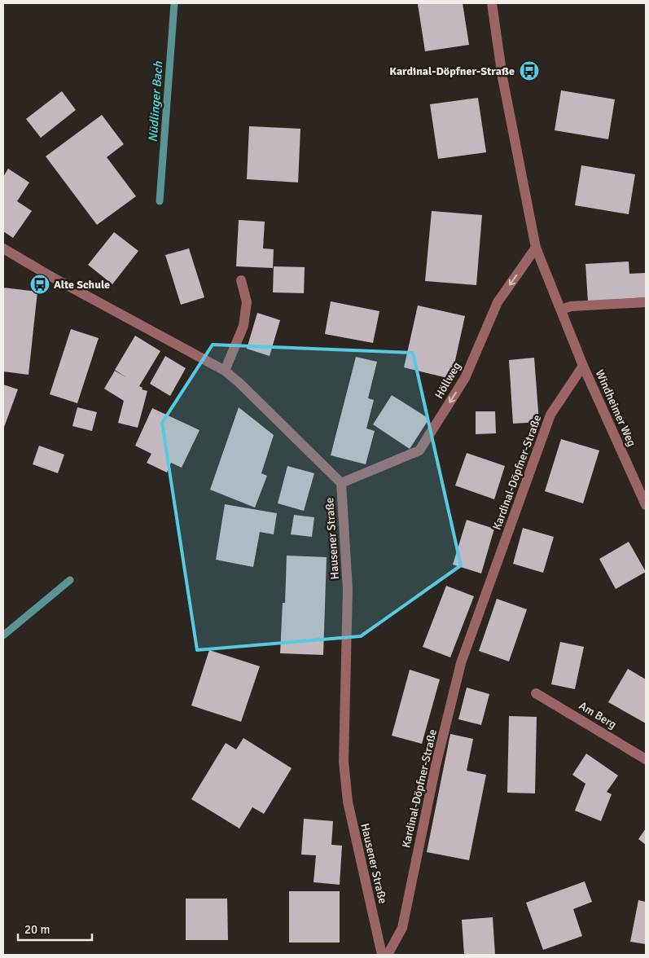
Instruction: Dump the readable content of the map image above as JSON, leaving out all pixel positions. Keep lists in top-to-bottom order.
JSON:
{
  "streets": {
    "street": [
      "Höllweg",
      "Windheimer Weg",
      "Kardinal-Döpfner-Straße",
      "Hausener Straße",
      "Am Berg"
    ]
  },
  "crossings": [
    ["Höllweg", "Hausener Straße"],
    ["Windheimer Weg", "Kardinal-Döpfner-Straße"]
  ],
  "one_way": ["Höllweg"],
  "water": ["Nüdlinger Bach"],
  "places": {
    "bus stop": ["Kardinal-Döpfner-Straße", "Alte Schule"]
  },
  "scale_bar": "20 m"
}
